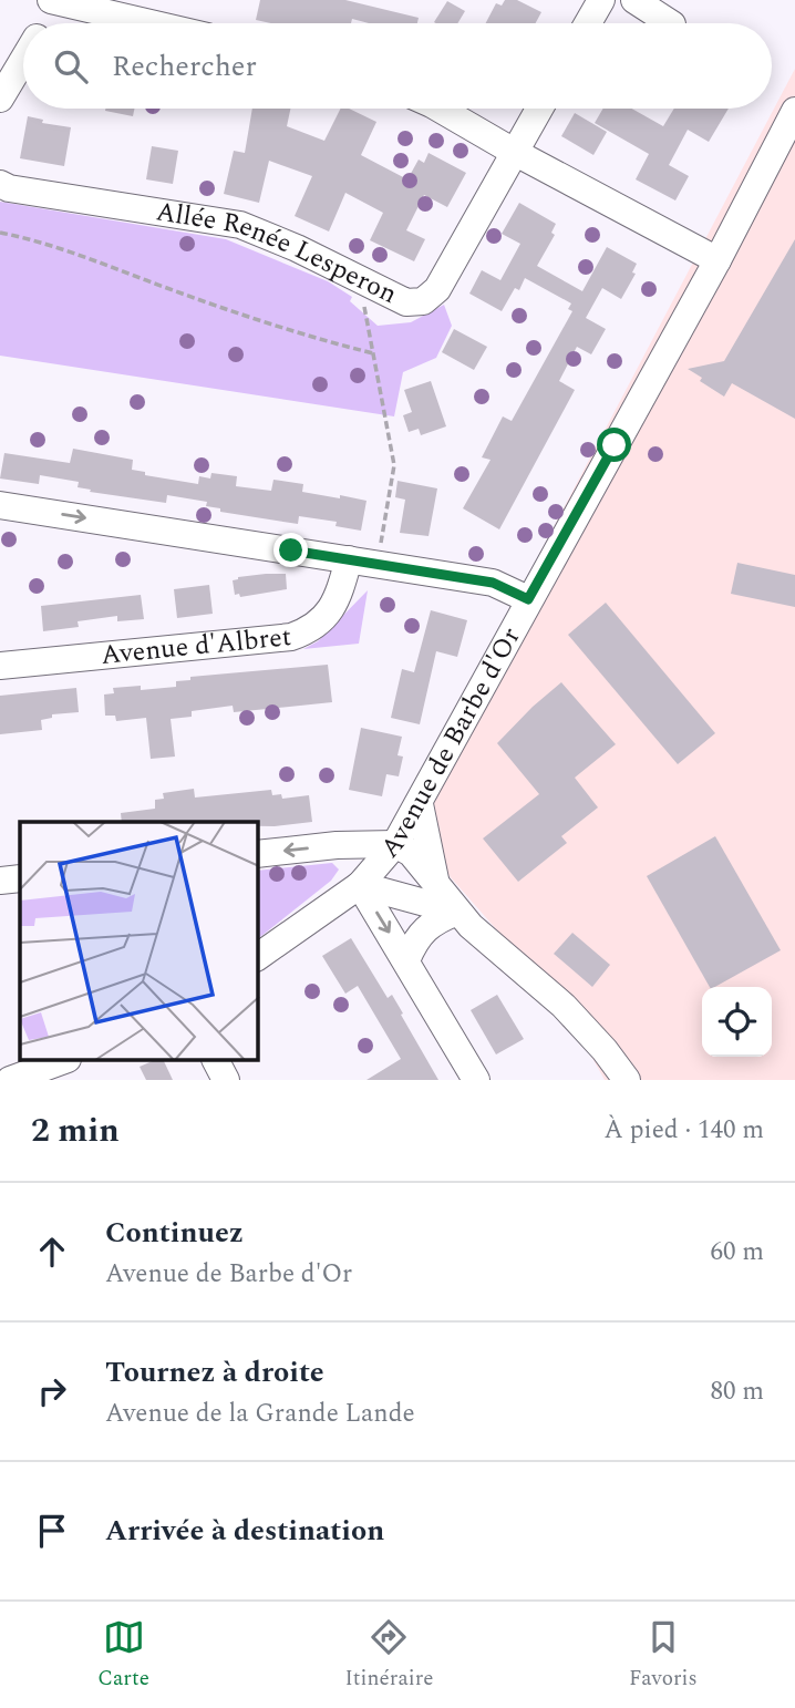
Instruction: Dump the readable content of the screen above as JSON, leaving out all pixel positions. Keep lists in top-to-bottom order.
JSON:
{
  "streets": {
    "street": ["Allée Renée Lesperon", "Avenue d'Albret", "Avenue de Barbe d'Or"]
  },
  "page": {
    "search": "Rechercher",
    "heading": ["2 min", "À pied · 140 m"],
    "list": [
      ["Continuez", "Avenue de Barbe d'Or", "60 m"],
      ["Tournez à droite", "Avenue de la Grande Lande", "80 m"],
      "Arrivée à destination"
    ],
    "nav": ["Carte", "Itinéraire", "Favoris"]
  }
}
